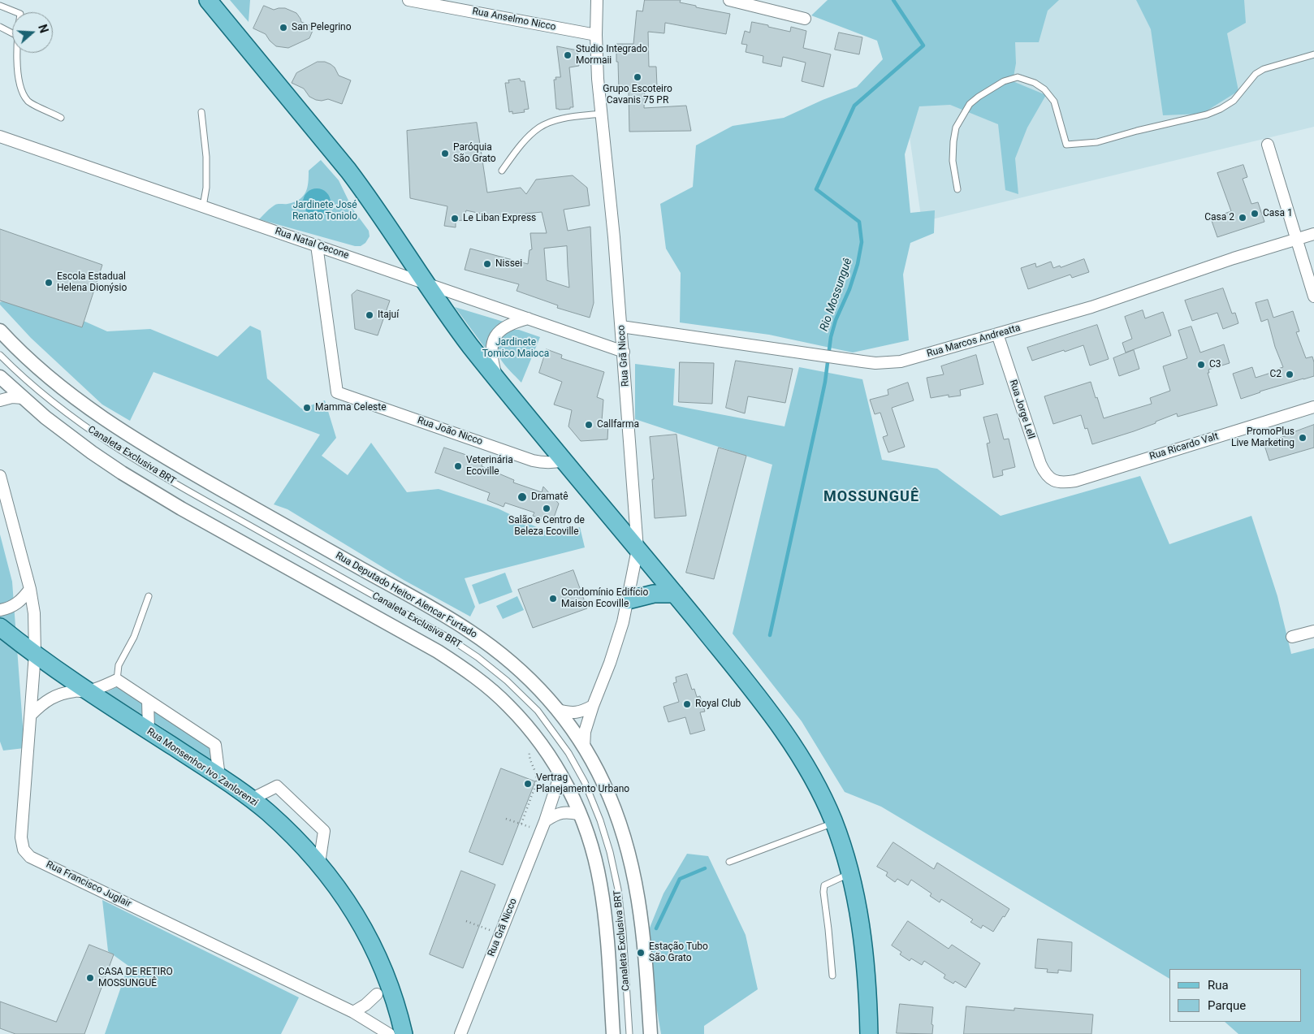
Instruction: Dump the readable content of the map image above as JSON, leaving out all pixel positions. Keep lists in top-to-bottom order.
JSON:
{
  "streets": {
    "main road": ["Rua Monsenhor Ivo Zanlorenzi"],
    "street": [
      "Rua Anselmo Nicco",
      "Rua Natal Cecone",
      "Rua Marcos Andreatta",
      "Rua Grã Nicco",
      "Rua Jorge Lell",
      "Rua João Nicco",
      "Rua Ricardo Valt",
      "Rua Deputado Heitor Alencar Furtado",
      "Rua Francisco Juglair"
    ],
    "lane": ["Canaleta Exclusiva BRT"]
  },
  "crossings": [
    ["Rua Anselmo Nicco", "Rua Grã Nicco"],
    ["Rua Natal Cecone", "Rua Grã Nicco"],
    ["Rua Natal Cecone", "Rua João Nicco"],
    ["Rua Marcos Andreatta", "Rua Grã Nicco"],
    ["Rua Marcos Andreatta", "Rua Jorge Lell"],
    ["Rua Grã Nicco", "Rua Deputado Heitor Alencar Furtado"],
    ["Rua Jorge Lell", "Rua Ricardo Valt"],
    ["Rua Monsenhor Ivo Zanlorenzi", "Rua Francisco Juglair"]
  ],
  "districts": ["MOSSUNGUÊ"],
  "water": ["Rio Mossunguê"],
  "parks": ["Jardinete José Renato Toniolo", "Jardinete Tomico Maioca"],
  "places": [
    "San Pelegrino",
    "Studio Integrado Mormaii",
    "Grupo Escoteiro Cavanis 75 PR",
    "Paróquia São Grato",
    "Casa 1",
    "Casa 2",
    "Le Liban Express",
    "Nissei",
    "Escola Estadual Helena Dionýsio",
    "Itajuí",
    "C3",
    "C2",
    "Mamma Celeste",
    "Callfarma",
    "PromoPlus Live Marketing",
    "Veterinária Ecoville",
    "Dramatê",
    "Salão e Centro de Beleza Ecoville",
    "Condomínio Edifício Maison Ecoville",
    "Royal Club",
    "Vertrag Planejamento Urbano",
    "Estação Tubo São Grato",
    "CASA DE RETIRO MOSSUNGUÊ"
  ],
  "legend": ["Rua", "Parque"],
  "north": "right"
}
